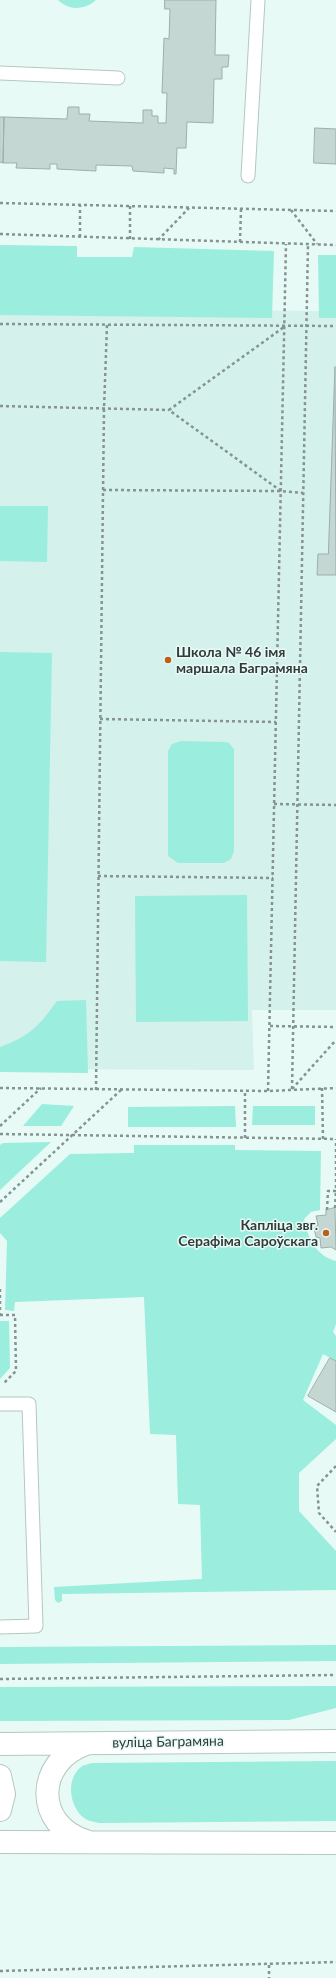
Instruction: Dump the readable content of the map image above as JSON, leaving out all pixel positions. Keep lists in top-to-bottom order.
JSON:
{
  "streets": {
    "street": ["вуліца Баграмяна"]
  },
  "places": ["Школа № 46 імя маршала Баграмяна", "Капліца звг. Серафіма Сароўскага"]
}
